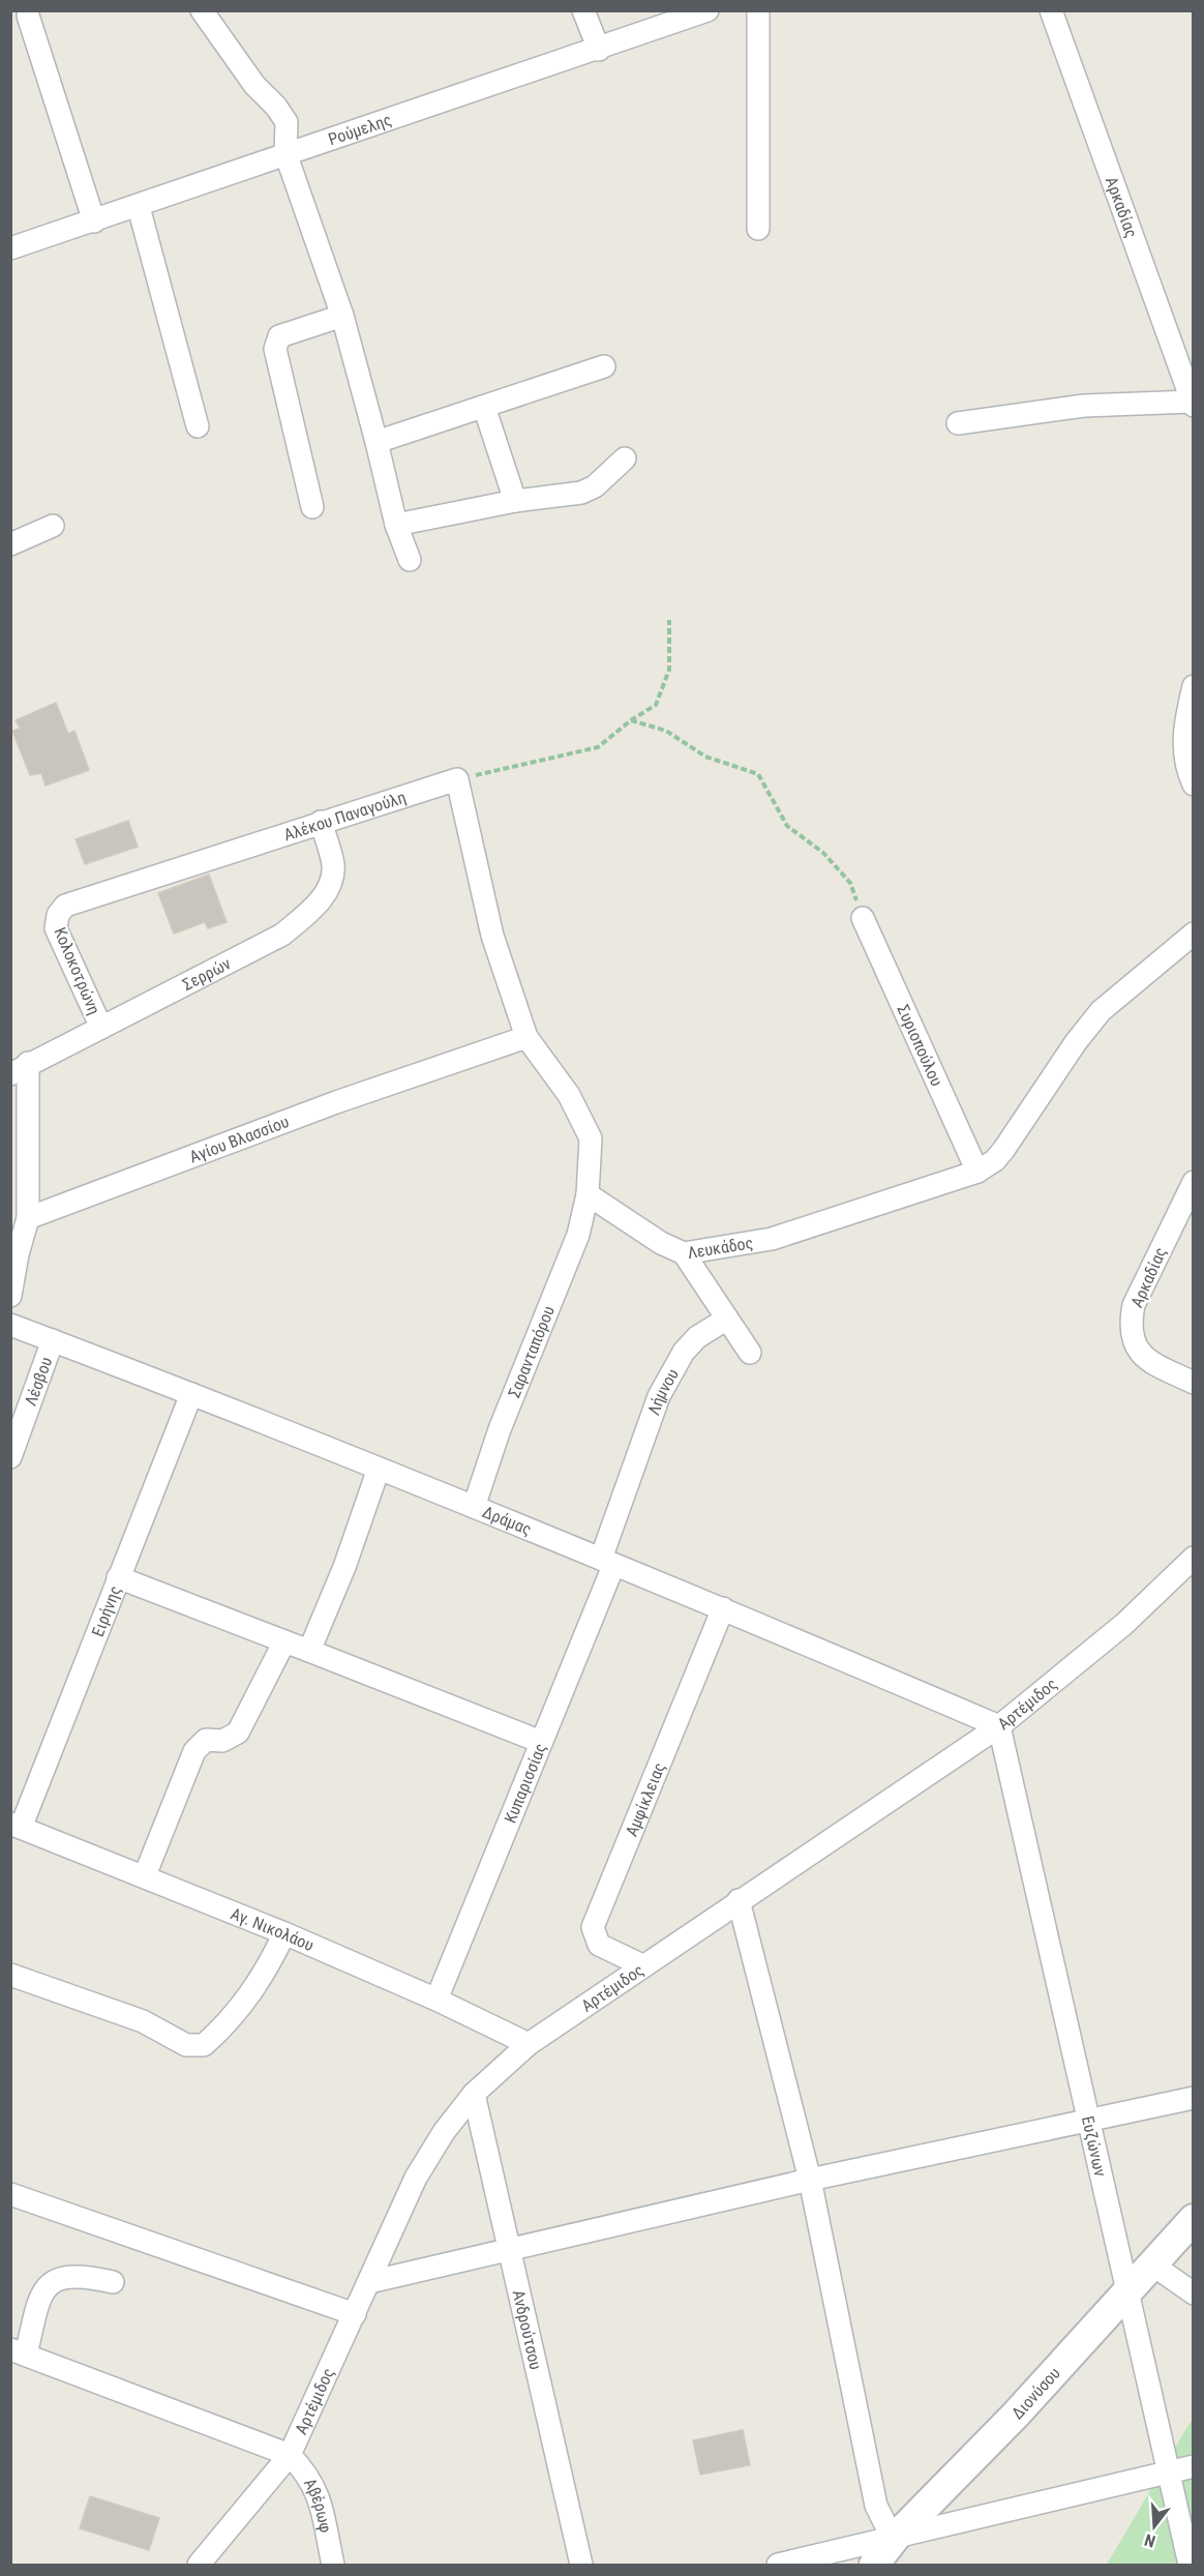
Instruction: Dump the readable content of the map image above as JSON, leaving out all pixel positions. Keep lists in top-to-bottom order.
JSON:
{
  "streets": {
    "main road": ["Διονύσου"],
    "street": [
      "Ρούμελης",
      "Αρκαδίας",
      "Αλέκου Παναγούλη",
      "Κολοκοτρώνη",
      "Σερρών",
      "Συριοπούλου",
      "Αγίου Βλασσίου",
      "Λευκάδος",
      "Σαρανταπόρου",
      "Λέσβου",
      "Λήμνου",
      "Δράμας",
      "Ειρήνης",
      "Αρτέμιδος",
      "Κυπαρισσίας",
      "Αμφίκλειας",
      "Αγ. Νικολάου",
      "Ευζώνων",
      "Ανδρούτσου",
      "Αβέρωφ"
    ]
  },
  "crossings": [
    ["Αλέκου Παναγούλη", "Κολοκοτρώνη"],
    ["Αλέκου Παναγούλη", "Σερρών"],
    ["Κολοκοτρώνη", "Σερρών"],
    ["Συριοπούλου", "Λευκάδος"],
    ["Λευκάδος", "Σαρανταπόρου"],
    ["Σαρανταπόρου", "Δράμας"],
    ["Λέσβου", "Δράμας"],
    ["Λήμνου", "Δράμας"],
    ["Λήμνου", "Κυπαρισσίας"],
    ["Δράμας", "Ειρήνης"],
    ["Δράμας", "Αρτέμιδος"],
    ["Δράμας", "Κυπαρισσίας"],
    ["Δράμας", "Αμφίκλειας"],
    ["Δράμας", "Ευζώνων"],
    ["Ειρήνης", "Αγ. Νικολάου"],
    ["Αρτέμιδος", "Αμφίκλειας"],
    ["Αρτέμιδος", "Αγ. Νικολάου"],
    ["Αρτέμιδος", "Ευζώνων"],
    ["Αρτέμιδος", "Ανδρούτσου"],
    ["Αρτέμιδος", "Αβέρωφ"],
    ["Κυπαρισσίας", "Αγ. Νικολάου"],
    ["Ευζώνων", "Διονύσου"]
  ],
  "north": "bottom"
}
